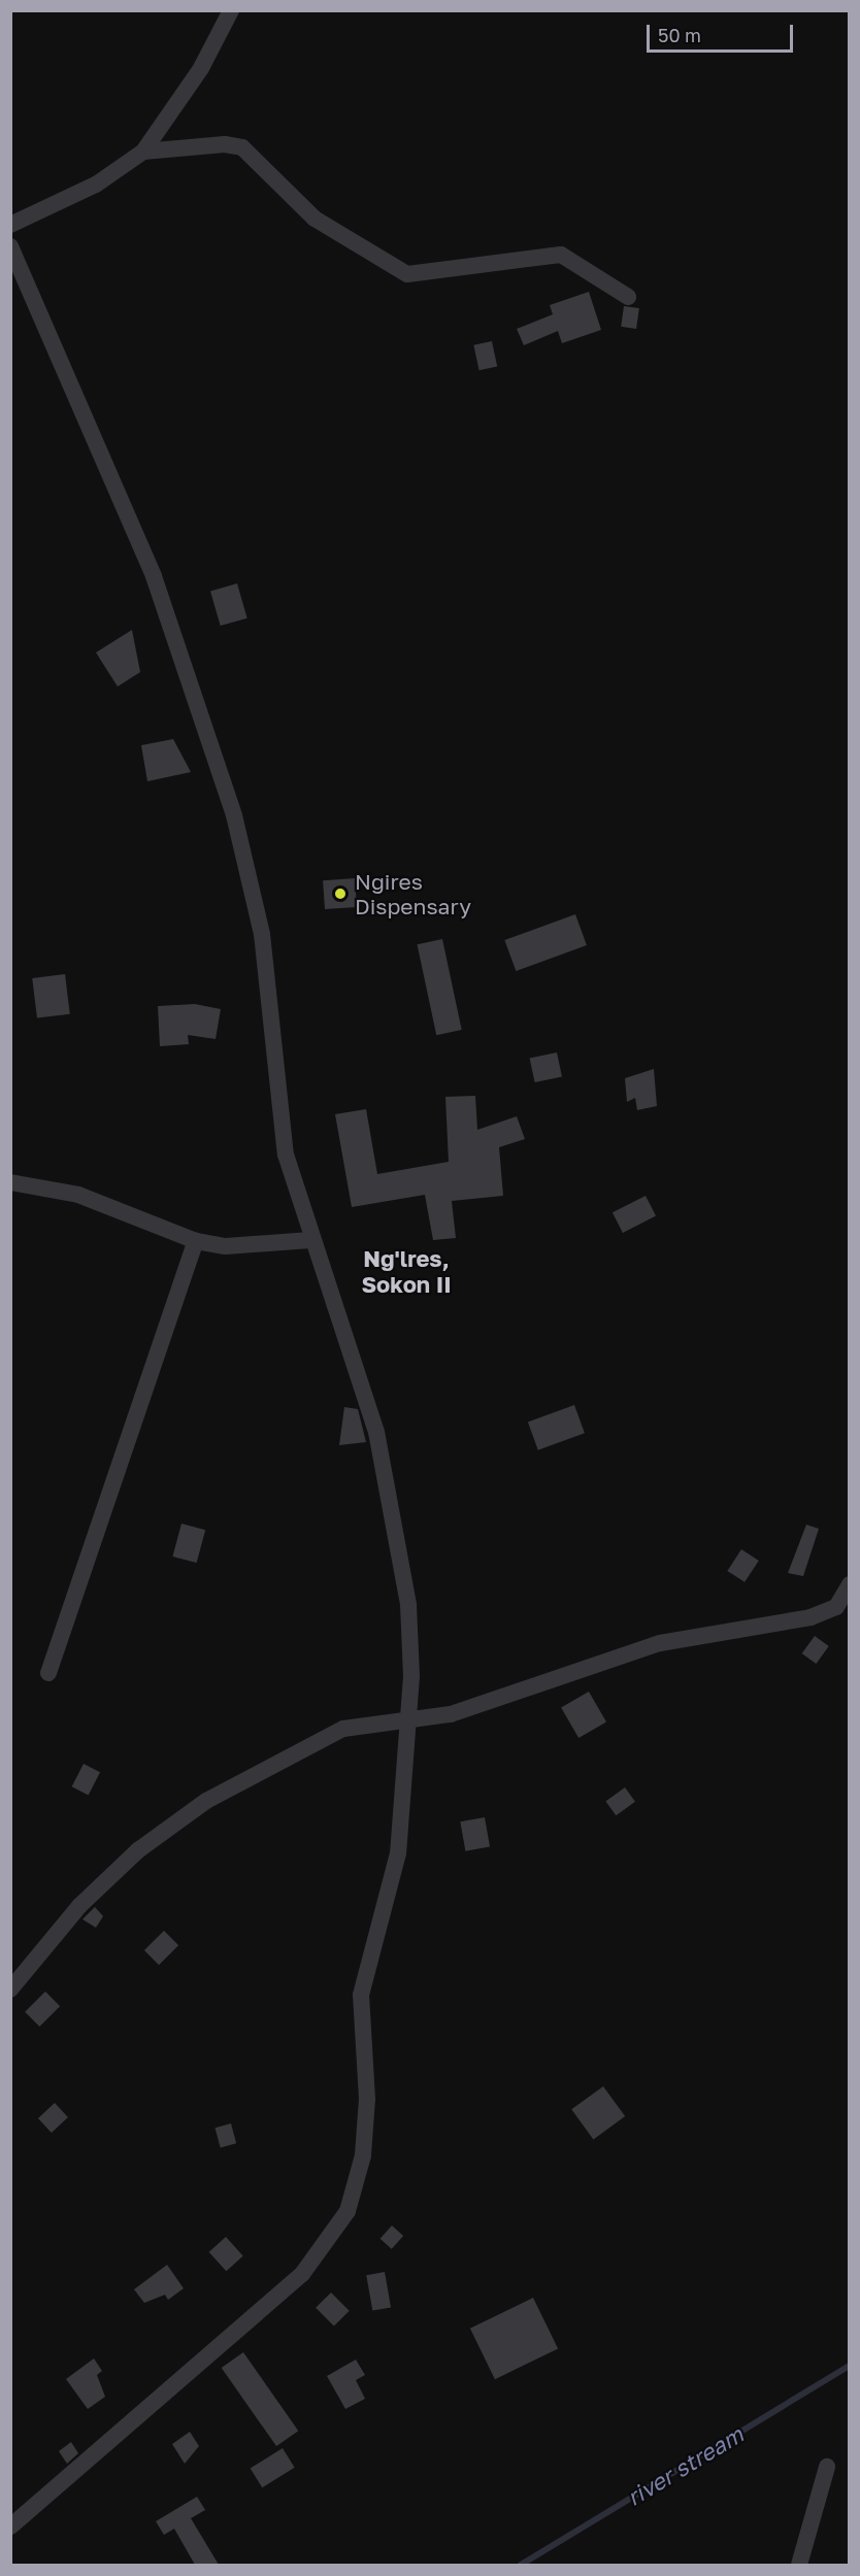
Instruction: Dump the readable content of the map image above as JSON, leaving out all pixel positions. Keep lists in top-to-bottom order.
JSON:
{
  "districts": ["Ng'lres, Sokon II"],
  "water": ["river stream"],
  "places": ["Ngires Dispensary"],
  "scale_bar": "50 m"
}
